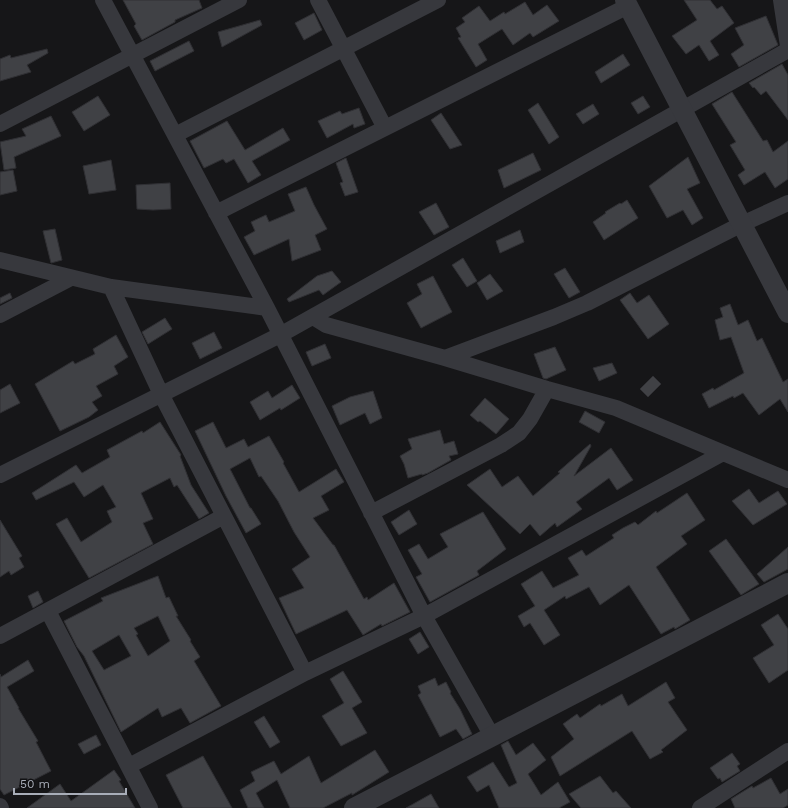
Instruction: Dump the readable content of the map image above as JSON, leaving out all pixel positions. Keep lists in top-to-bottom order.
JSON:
{
  "scale_bar": "50 m"
}
